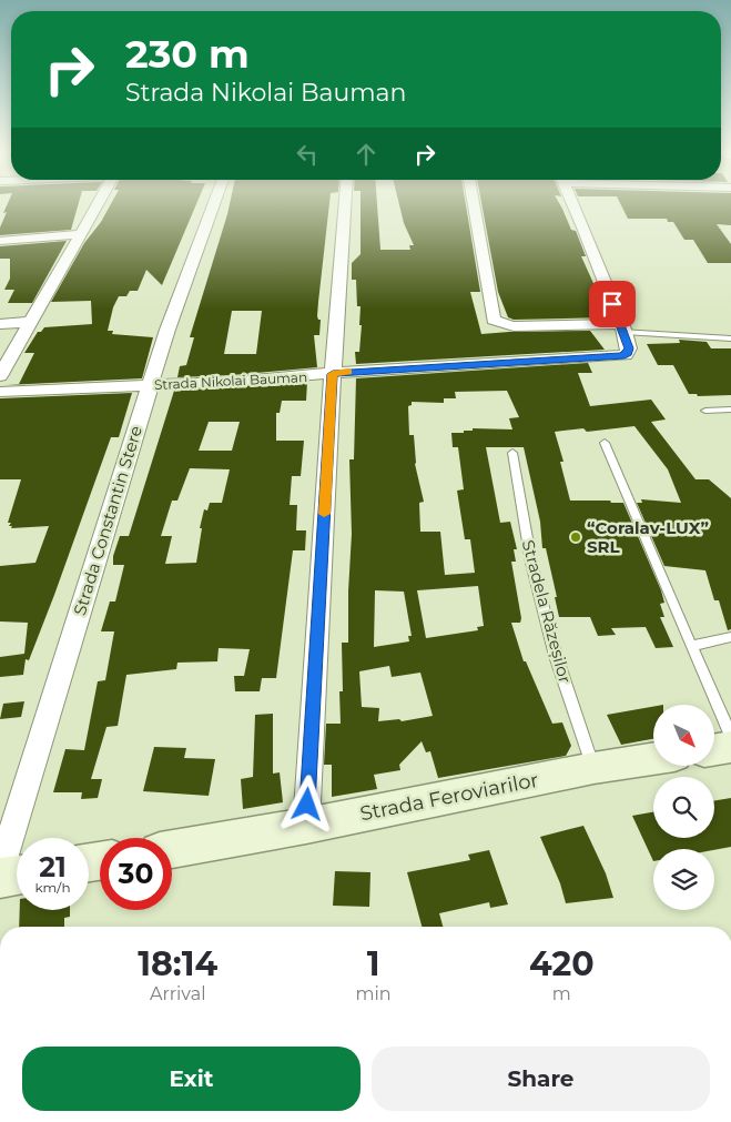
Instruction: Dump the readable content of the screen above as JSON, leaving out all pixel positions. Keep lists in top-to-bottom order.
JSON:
{
  "streets": {
    "main road": ["Strada Feroviarilor"],
    "street": ["Strada Nikolai Bauman", "Strada Constantin Stere"],
    "lane": ["Stradela Răzeșilor"]
  },
  "crossings": [
    ["Strada Nikolai Bauman", "Strada Constantin Stere"],
    ["Stradela Răzeșilor", "Strada Feroviarilor"]
  ],
  "places": ["“Coralav-LUX” SRL"],
  "north": "bottom right",
  "page": {
    "turn": ["230 m", "Strada Nikolai Bauman"],
    "speed": "21 km/h",
    "limit": "30",
    "eta": [
      "18:14",
      "Arrival",
      "1",
      "min",
      "420",
      "m"
    ],
    "buttons": ["Exit", "Share"]
  }
}
